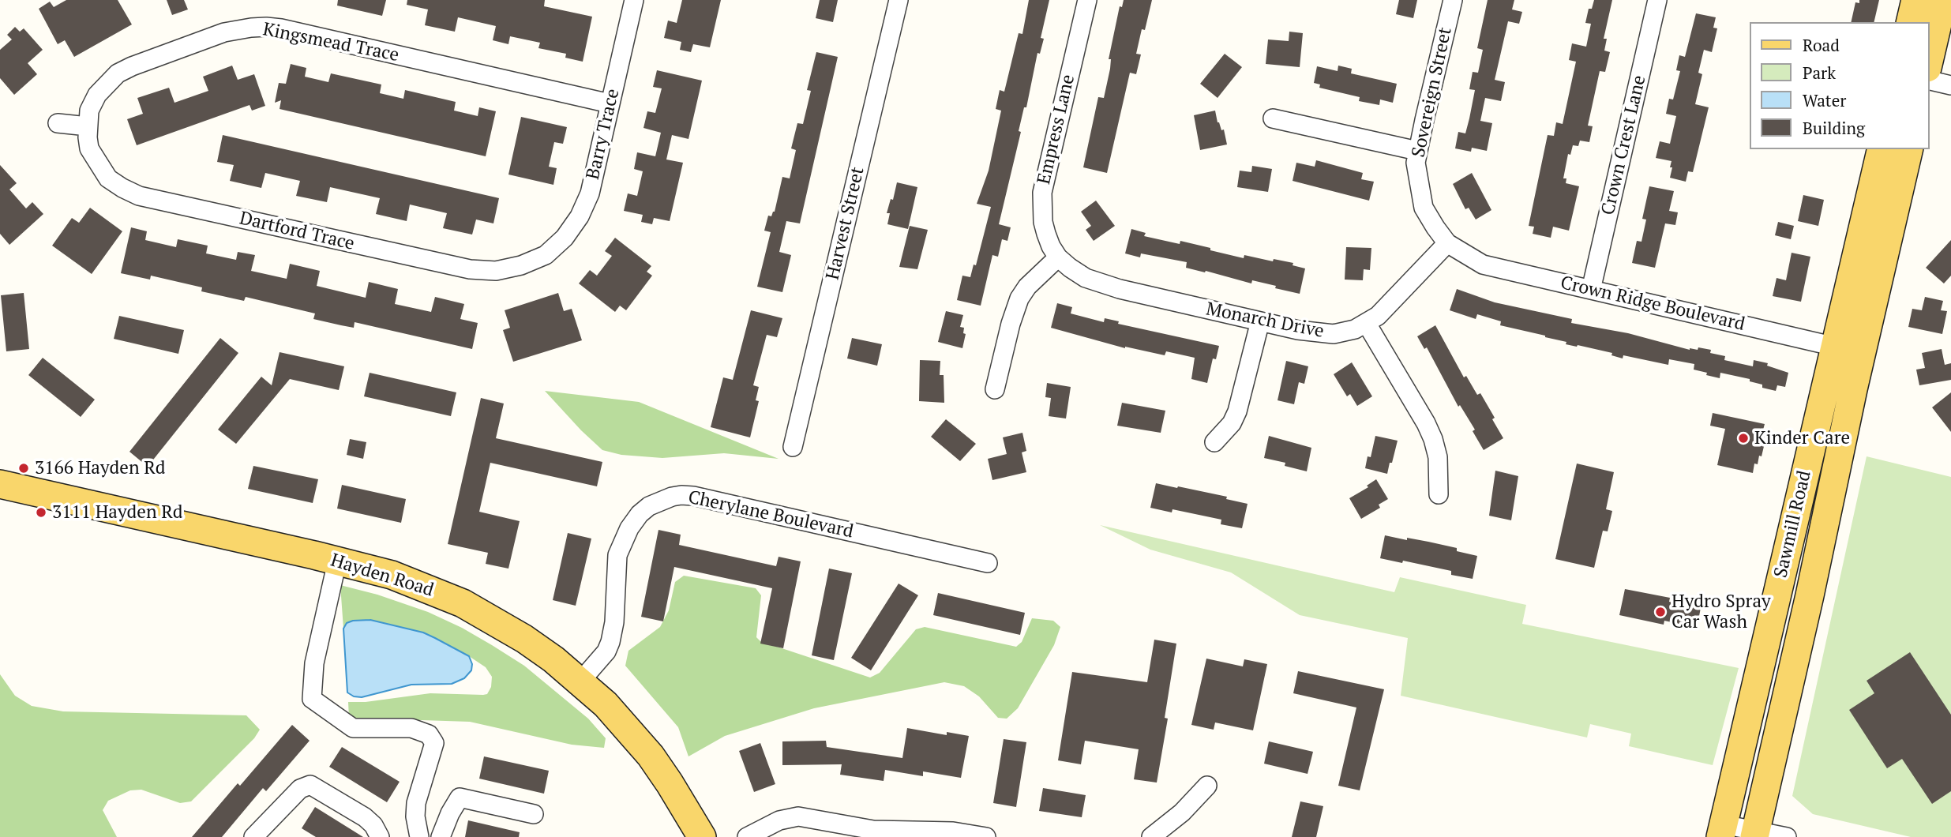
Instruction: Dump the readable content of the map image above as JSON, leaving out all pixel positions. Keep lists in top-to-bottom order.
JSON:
{
  "streets": {
    "main road": ["Sawmill Road", "Hayden Road"],
    "street": [
      "Kingsmead Trace",
      "Sovereign Street",
      "Empress Lane",
      "Barry Trace",
      "Crown Crest Lane",
      "Harvest Street",
      "Dartford Trace",
      "Crown Ridge Boulevard",
      "Monarch Drive",
      "Cherylane Boulevard"
    ]
  },
  "crossings": [
    ["Kingsmead Trace", "Barry Trace"],
    ["Kingsmead Trace", "Dartford Trace"],
    ["Sovereign Street", "Crown Ridge Boulevard"],
    ["Sovereign Street", "Monarch Drive"],
    ["Empress Lane", "Monarch Drive"],
    ["Barry Trace", "Dartford Trace"],
    ["Crown Crest Lane", "Crown Ridge Boulevard"],
    ["Crown Ridge Boulevard", "Monarch Drive"],
    ["Crown Ridge Boulevard", "Sawmill Road"],
    ["Cherylane Boulevard", "Hayden Road"]
  ],
  "places": [
    "Kinder Care",
    "3166 Hayden Rd",
    "3111 Hayden Rd",
    "Hydro Spray Car Wash"
  ],
  "legend": [
    "Road",
    "Park",
    "Water",
    "Building"
  ]
}
